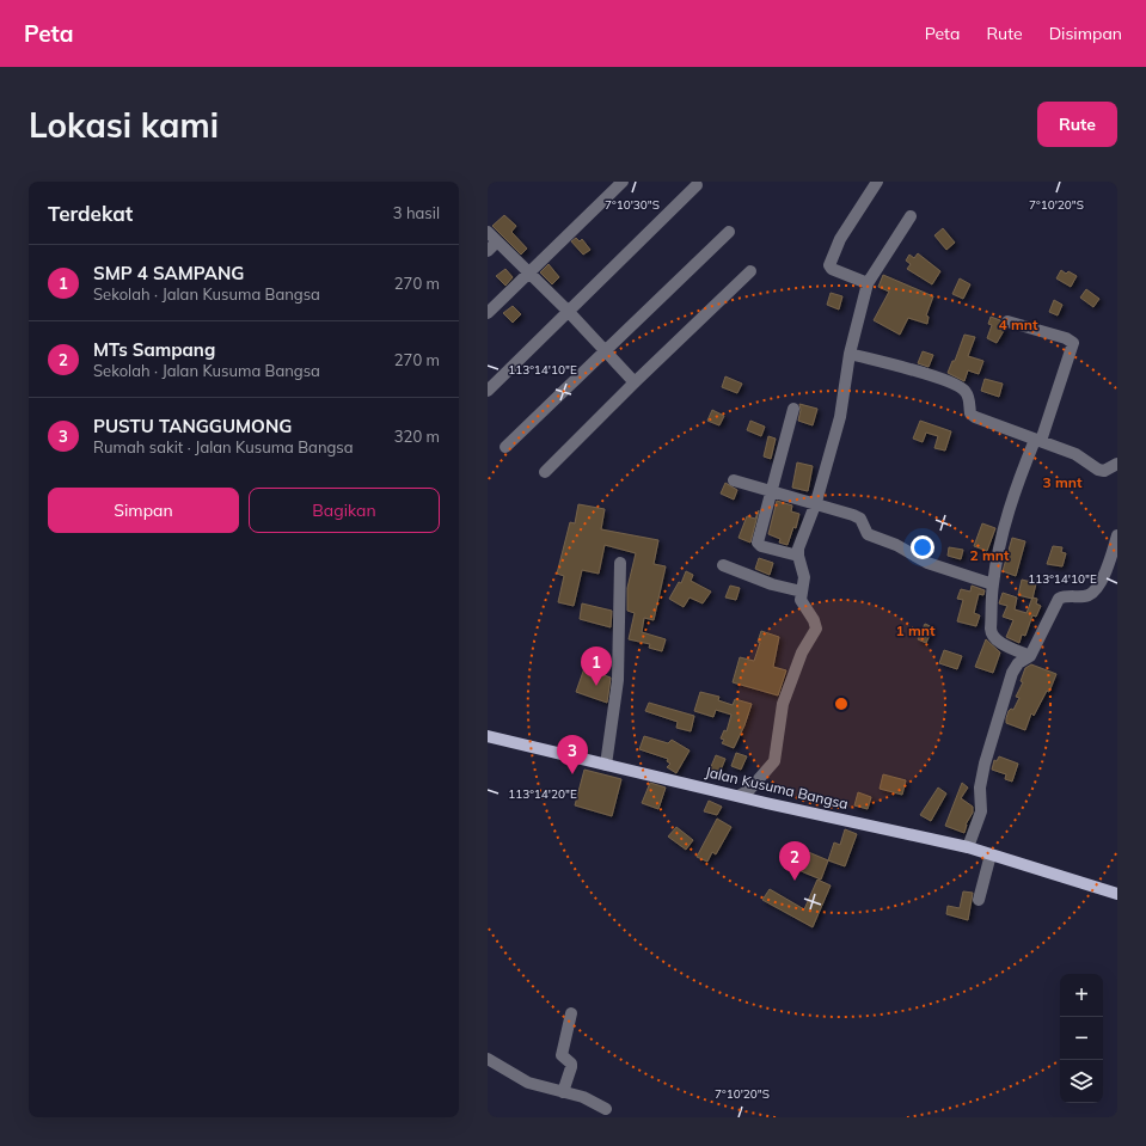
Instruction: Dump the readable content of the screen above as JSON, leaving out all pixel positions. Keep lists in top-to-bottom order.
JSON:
{
  "streets": {
    "main road": ["Jalan Kusuma Bangsa"]
  },
  "page": {
    "header": "Peta",
    "nav": ["Peta", "Rute", "Disimpan"],
    "buttons": [
      "Rute",
      ["Simpan", "Bagikan"]
    ],
    "title": "Lokasi kami",
    "heading": ["Terdekat", "3 hasil"],
    "list": [
      {
        "mark": "1",
        "name": "SMP 4 SAMPANG",
        "note": "Sekolah · Jalan Kusuma Bangsa",
        "value": "270 m"
      },
      {
        "mark": "2",
        "name": "MTs Sampang",
        "note": "Sekolah · Jalan Kusuma Bangsa",
        "value": "270 m"
      },
      {
        "mark": "3",
        "name": "PUSTU TANGGUMONG",
        "note": "Rumah sakit · Jalan Kusuma Bangsa",
        "value": "320 m"
      }
    ],
    "pins": ["1", "3", "2"],
    "map_buttons": ["+", "−"]
  },
  "coordinates": [
    "7°10'30\"S",
    "7°10'20\"S",
    "113°14'10\"E",
    "113°14'20\"E"
  ],
  "rings": [
    "4 mnt",
    "3 mnt",
    "2 mnt",
    "1 mnt"
  ]
}
